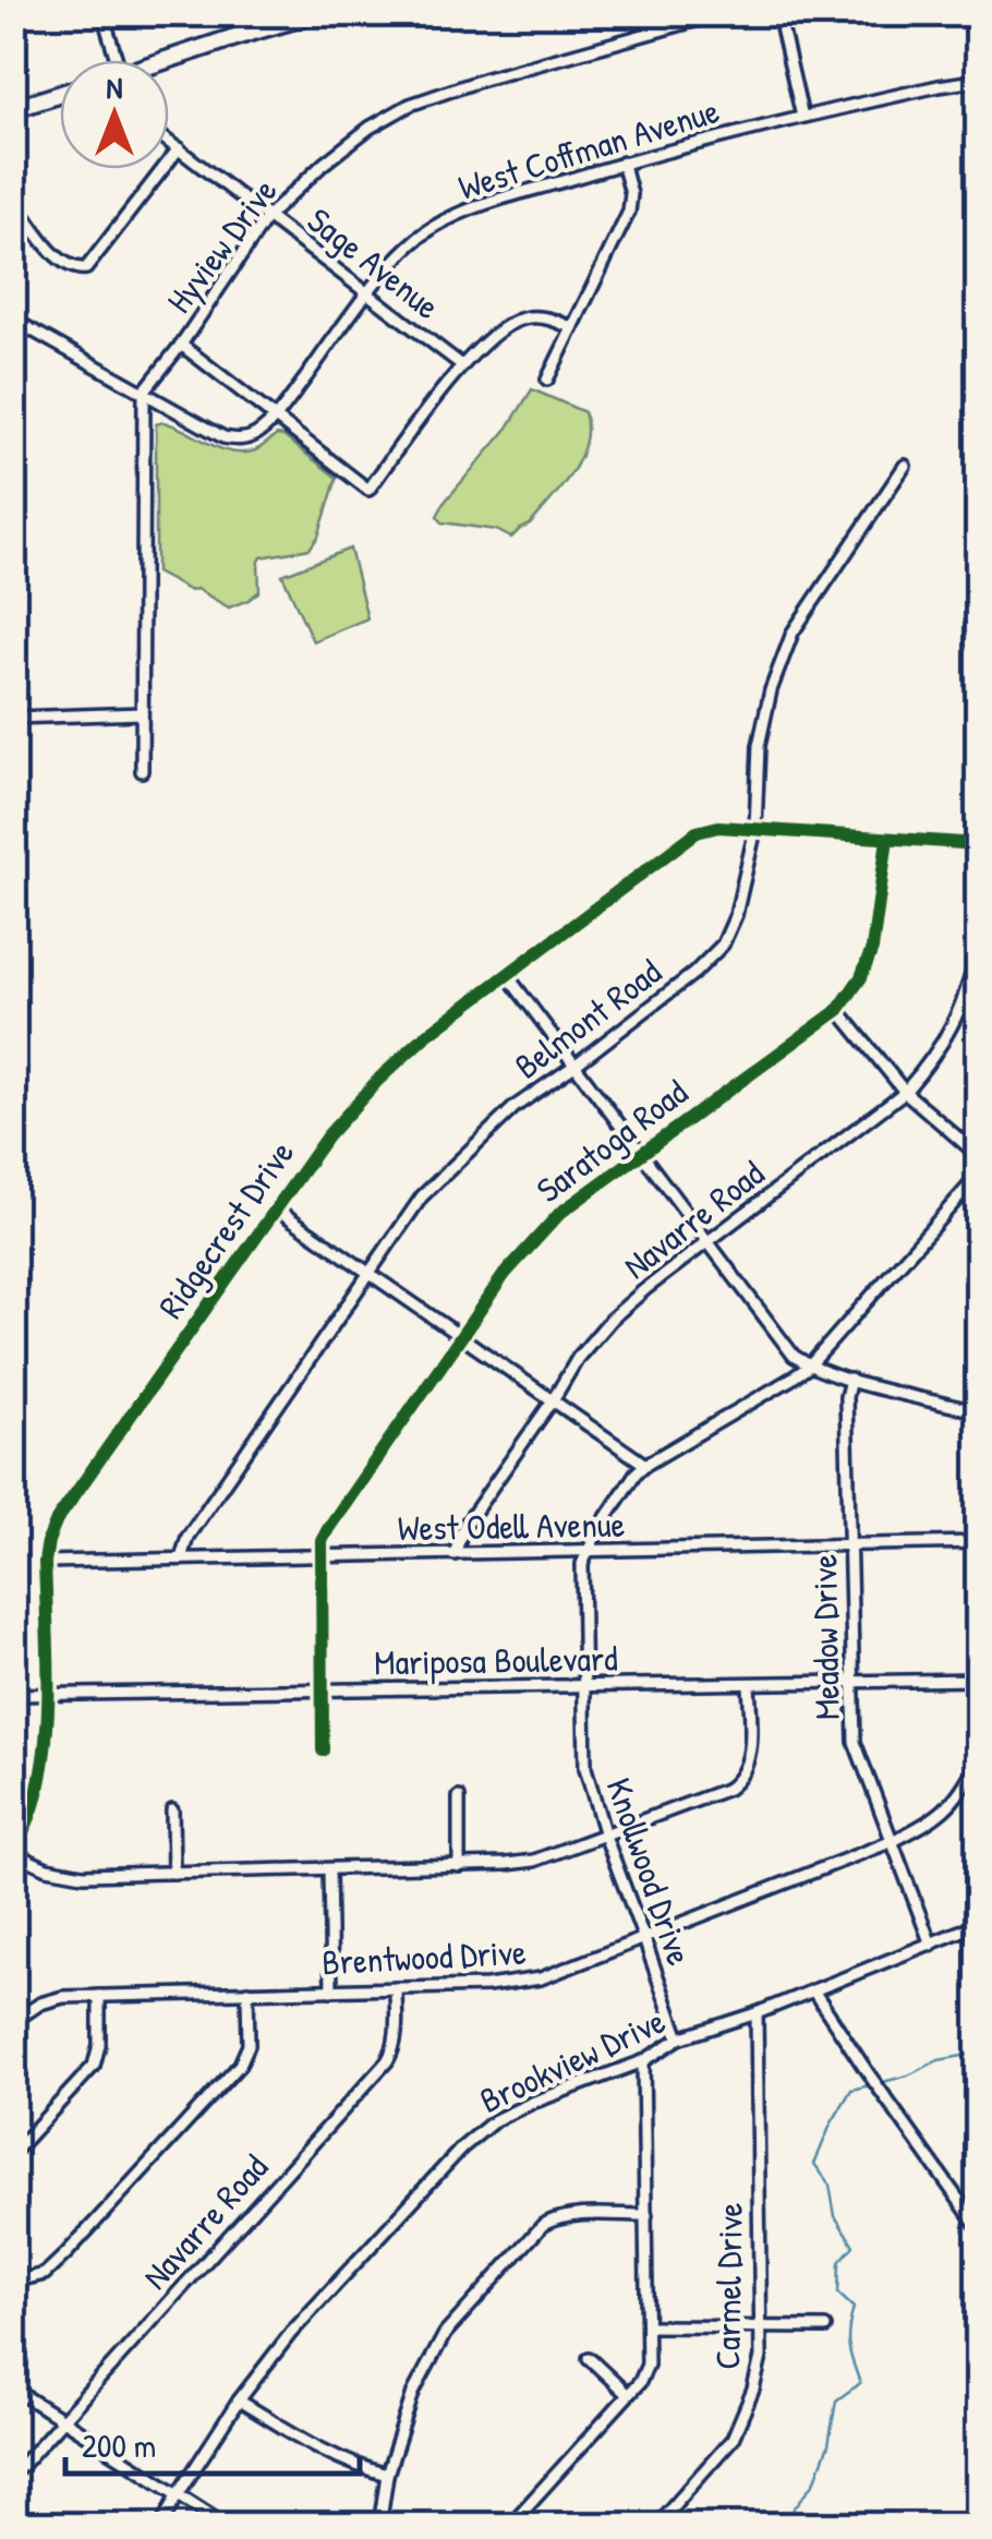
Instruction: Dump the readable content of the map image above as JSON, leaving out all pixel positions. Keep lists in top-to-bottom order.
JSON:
{
  "streets": {
    "street": [
      "West Coffman Avenue",
      "Hyview Drive",
      "Sage Avenue",
      "Belmont Road",
      "Saratoga Road",
      "Navarre Road",
      "Ridgecrest Drive",
      "West Odell Avenue",
      "Meadow Drive",
      "Mariposa Boulevard",
      "Knollwood Drive",
      "Brentwood Drive",
      "Brookview Drive",
      "Carmel Drive"
    ]
  },
  "crossings": [
    ["West Coffman Avenue", "Sage Avenue"],
    ["Hyview Drive", "Sage Avenue"],
    ["Belmont Road", "Ridgecrest Drive"],
    ["Belmont Road", "West Odell Avenue"],
    ["Saratoga Road", "Ridgecrest Drive"],
    ["Saratoga Road", "West Odell Avenue"],
    ["Saratoga Road", "Mariposa Boulevard"],
    ["Navarre Road", "West Odell Avenue"],
    ["Navarre Road", "Brentwood Drive"],
    ["Ridgecrest Drive", "West Odell Avenue"],
    ["Ridgecrest Drive", "Mariposa Boulevard"],
    ["West Odell Avenue", "Meadow Drive"],
    ["West Odell Avenue", "Knollwood Drive"],
    ["Meadow Drive", "Mariposa Boulevard"],
    ["Meadow Drive", "Brentwood Drive"],
    ["Meadow Drive", "Brookview Drive"],
    ["Mariposa Boulevard", "Knollwood Drive"],
    ["Knollwood Drive", "Brentwood Drive"],
    ["Knollwood Drive", "Brookview Drive"],
    ["Brookview Drive", "Carmel Drive"]
  ],
  "scale_bar": "200 m",
  "north": "top"
}
